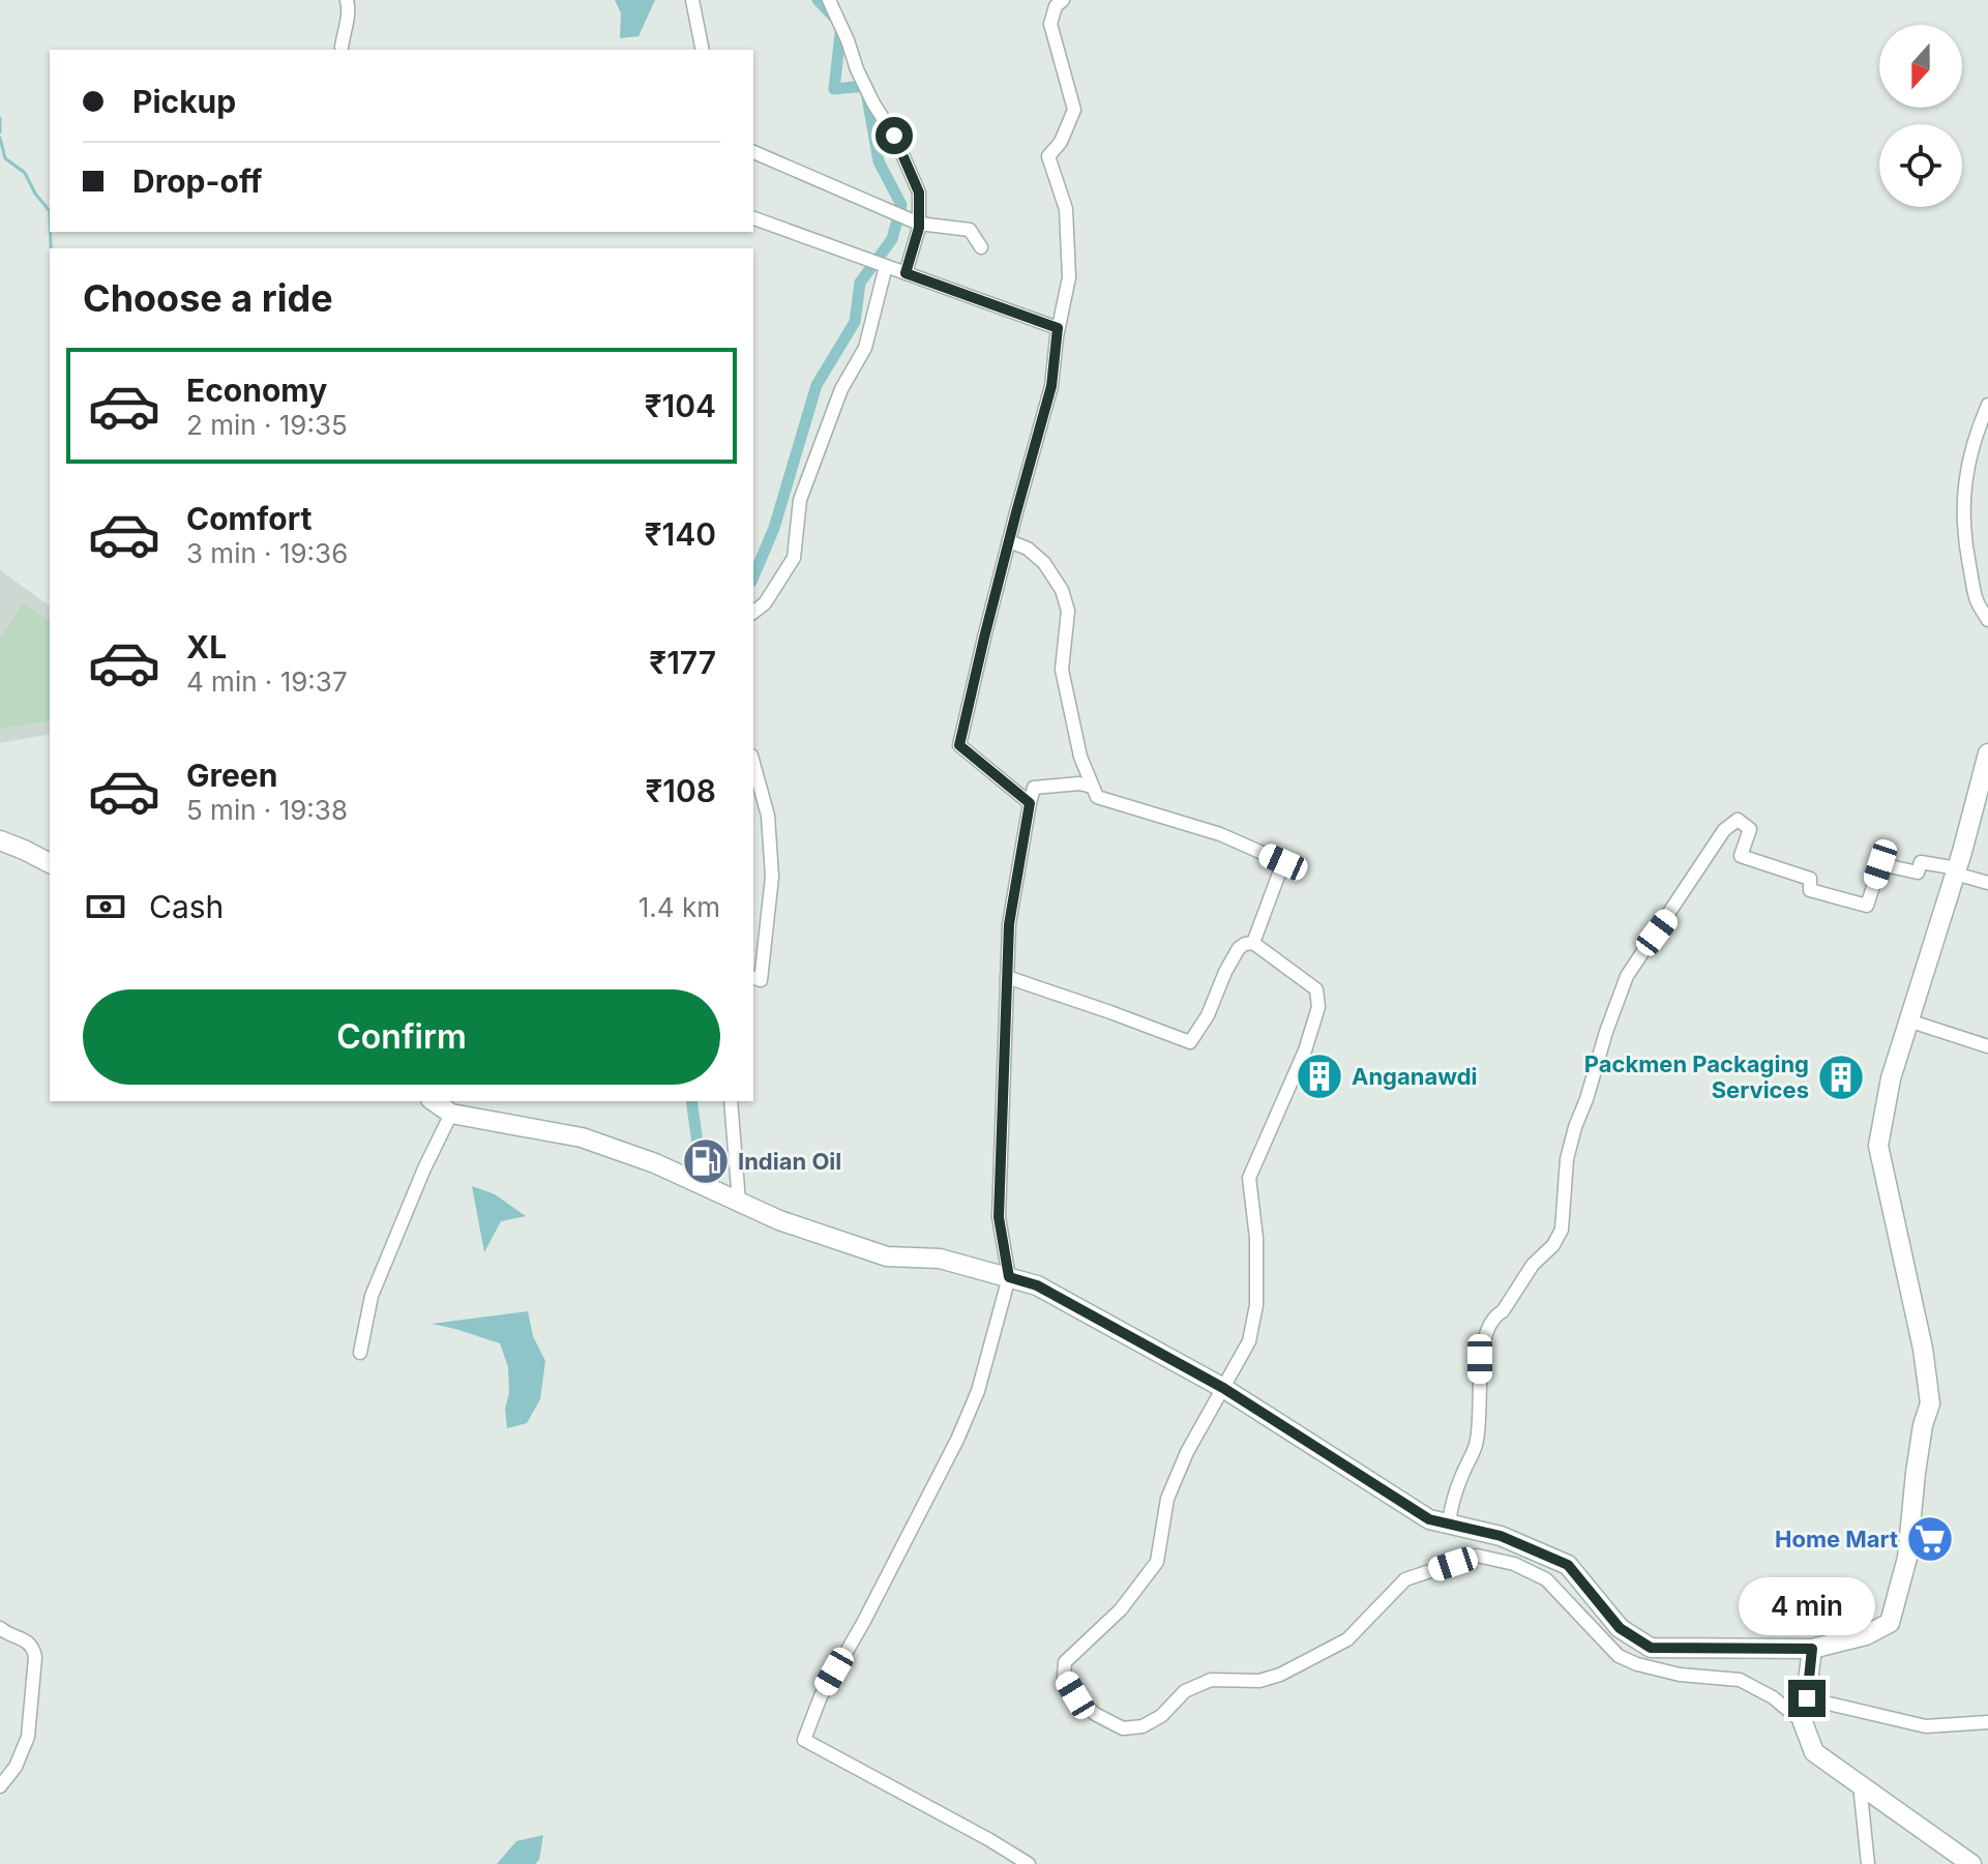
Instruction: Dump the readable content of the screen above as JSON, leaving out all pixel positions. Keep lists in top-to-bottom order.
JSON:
{
  "places": {
    "building": ["Anganawdi", "Packmen Packaging Services"],
    "fuel station": ["Indian Oil"],
    "supermarket": ["Home Mart"]
  },
  "north": "bottom",
  "page": {
    "banner": ["Pickup", "Drop-off"],
    "heading": "Choose a ride",
    "list": [
      {
        "name": "Economy",
        "note": "2 min · 19:35",
        "value": "₹104"
      },
      {
        "name": "Comfort",
        "note": "3 min · 19:36",
        "value": "₹140"
      },
      {
        "name": "XL",
        "note": "4 min · 19:37",
        "value": "₹177"
      },
      {
        "name": "Green",
        "note": "5 min · 19:38",
        "value": "₹108"
      }
    ],
    "pay": ["Cash", "1.4 km"],
    "buttons": "Confirm",
    "bubble": "4 min"
  }
}
